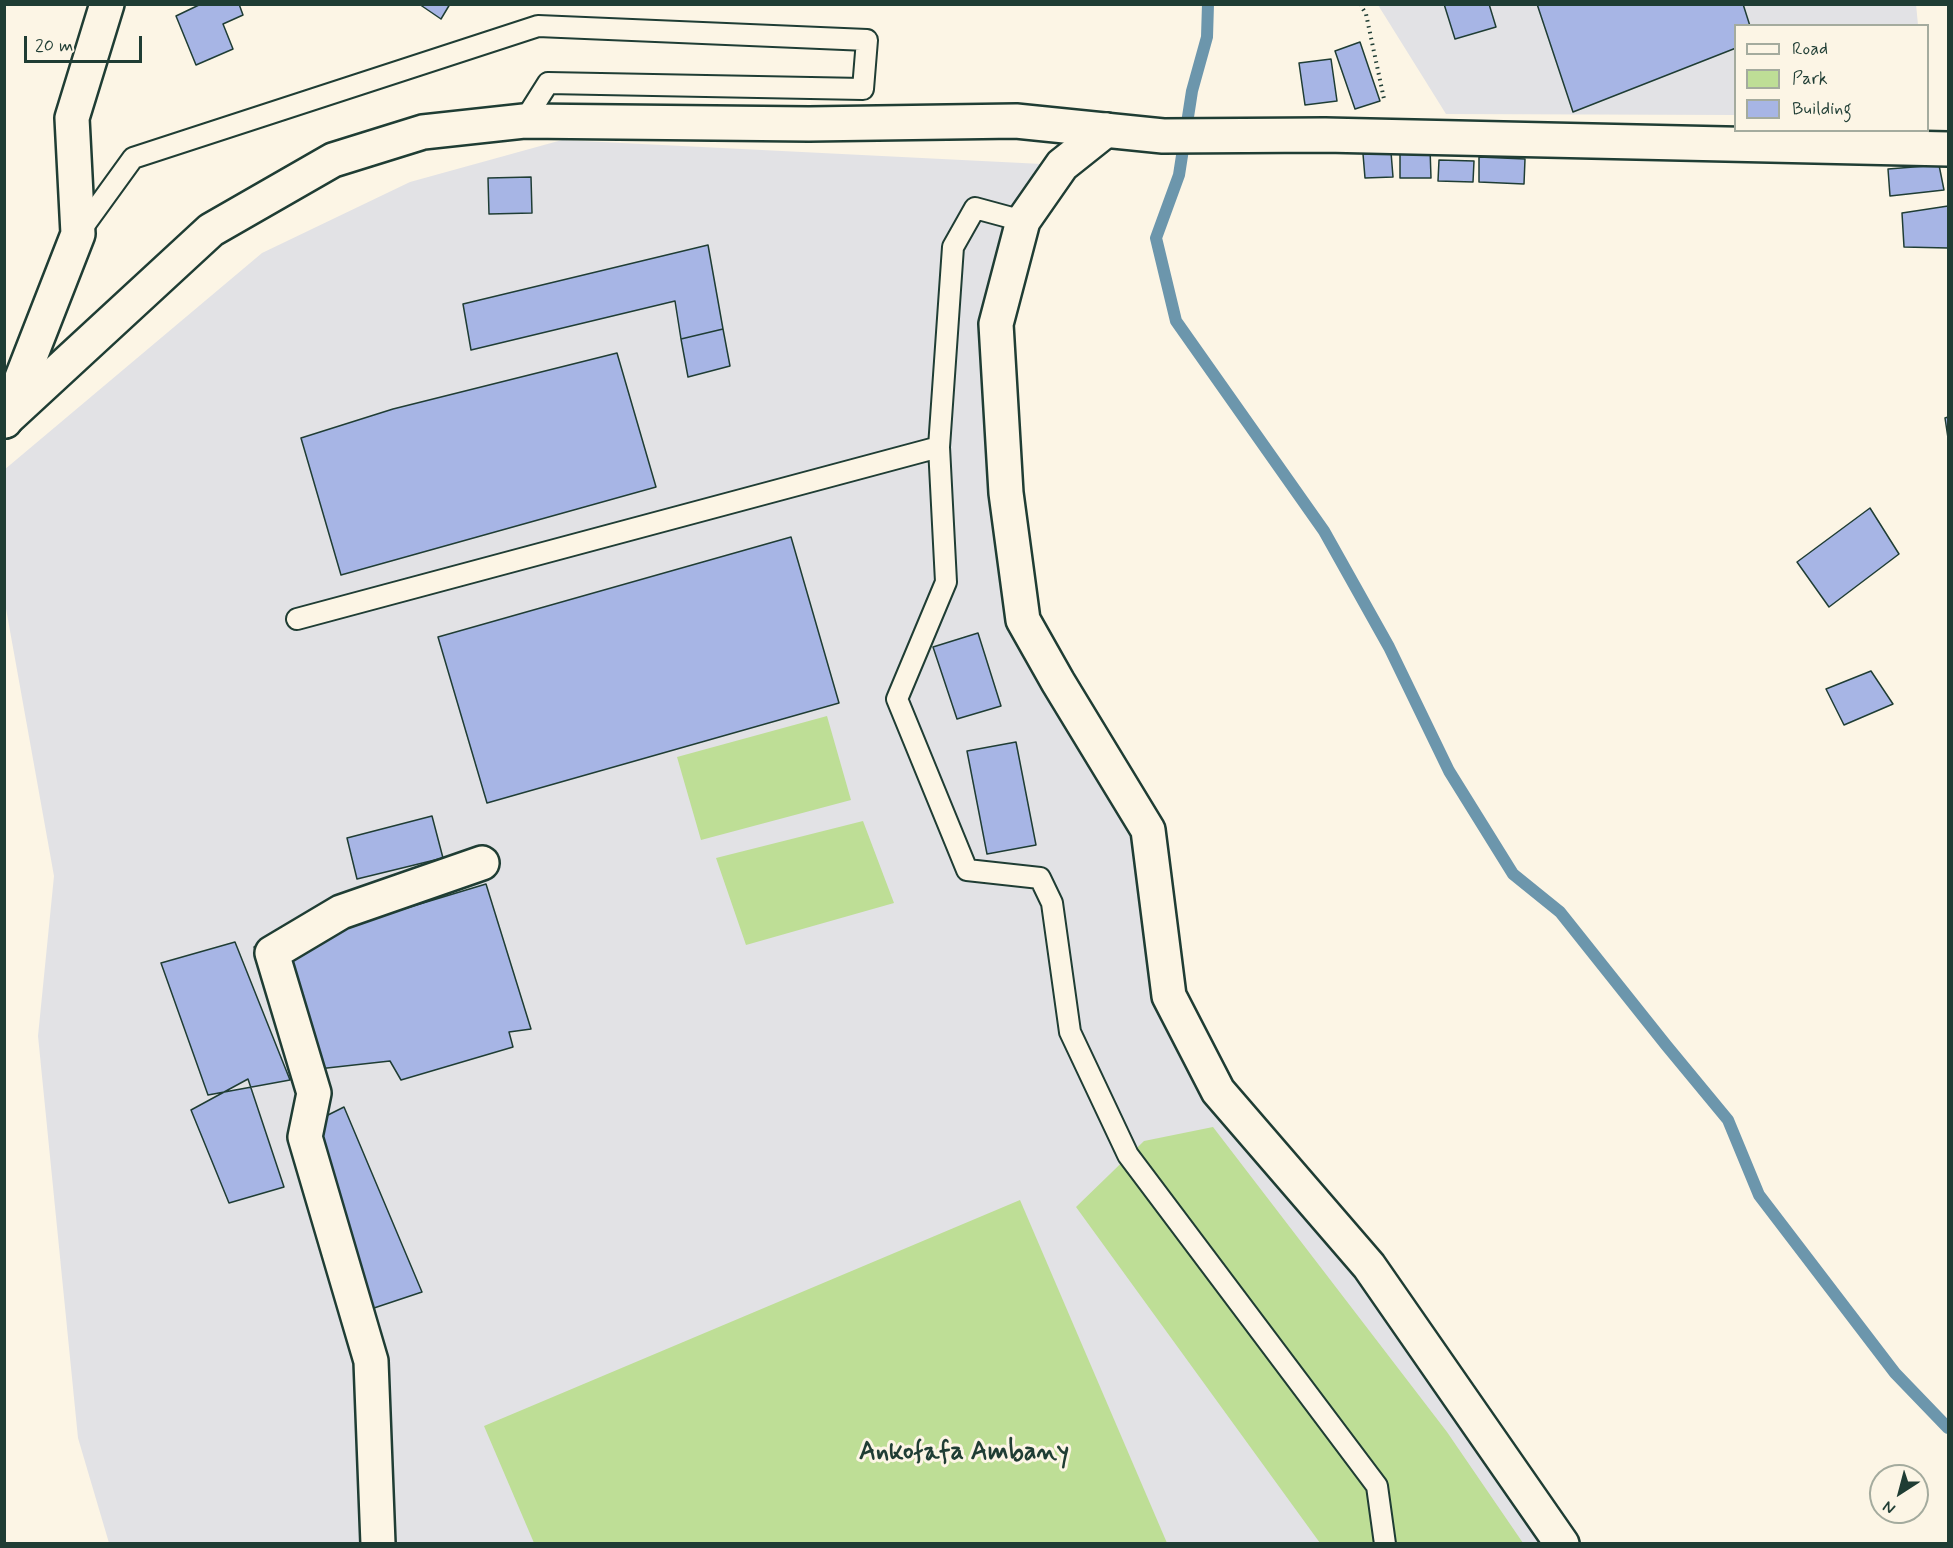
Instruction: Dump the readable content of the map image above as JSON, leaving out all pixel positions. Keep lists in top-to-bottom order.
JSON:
{
  "districts": ["Ankofafa Ambany"],
  "legend": ["Road", "Park", "Building"],
  "scale_bar": "20 m",
  "north": "bottom left"
}
